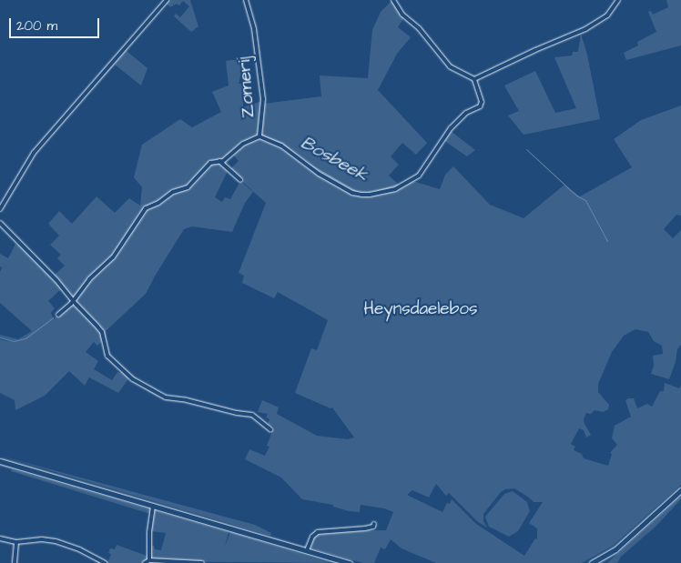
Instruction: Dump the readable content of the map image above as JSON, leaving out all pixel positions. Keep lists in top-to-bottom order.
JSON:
{
  "streets": {
    "street": ["Zomerij"]
  },
  "water": ["Bosbeek"],
  "parks": ["Heynsdaelebos"],
  "scale_bar": "200 m"
}
